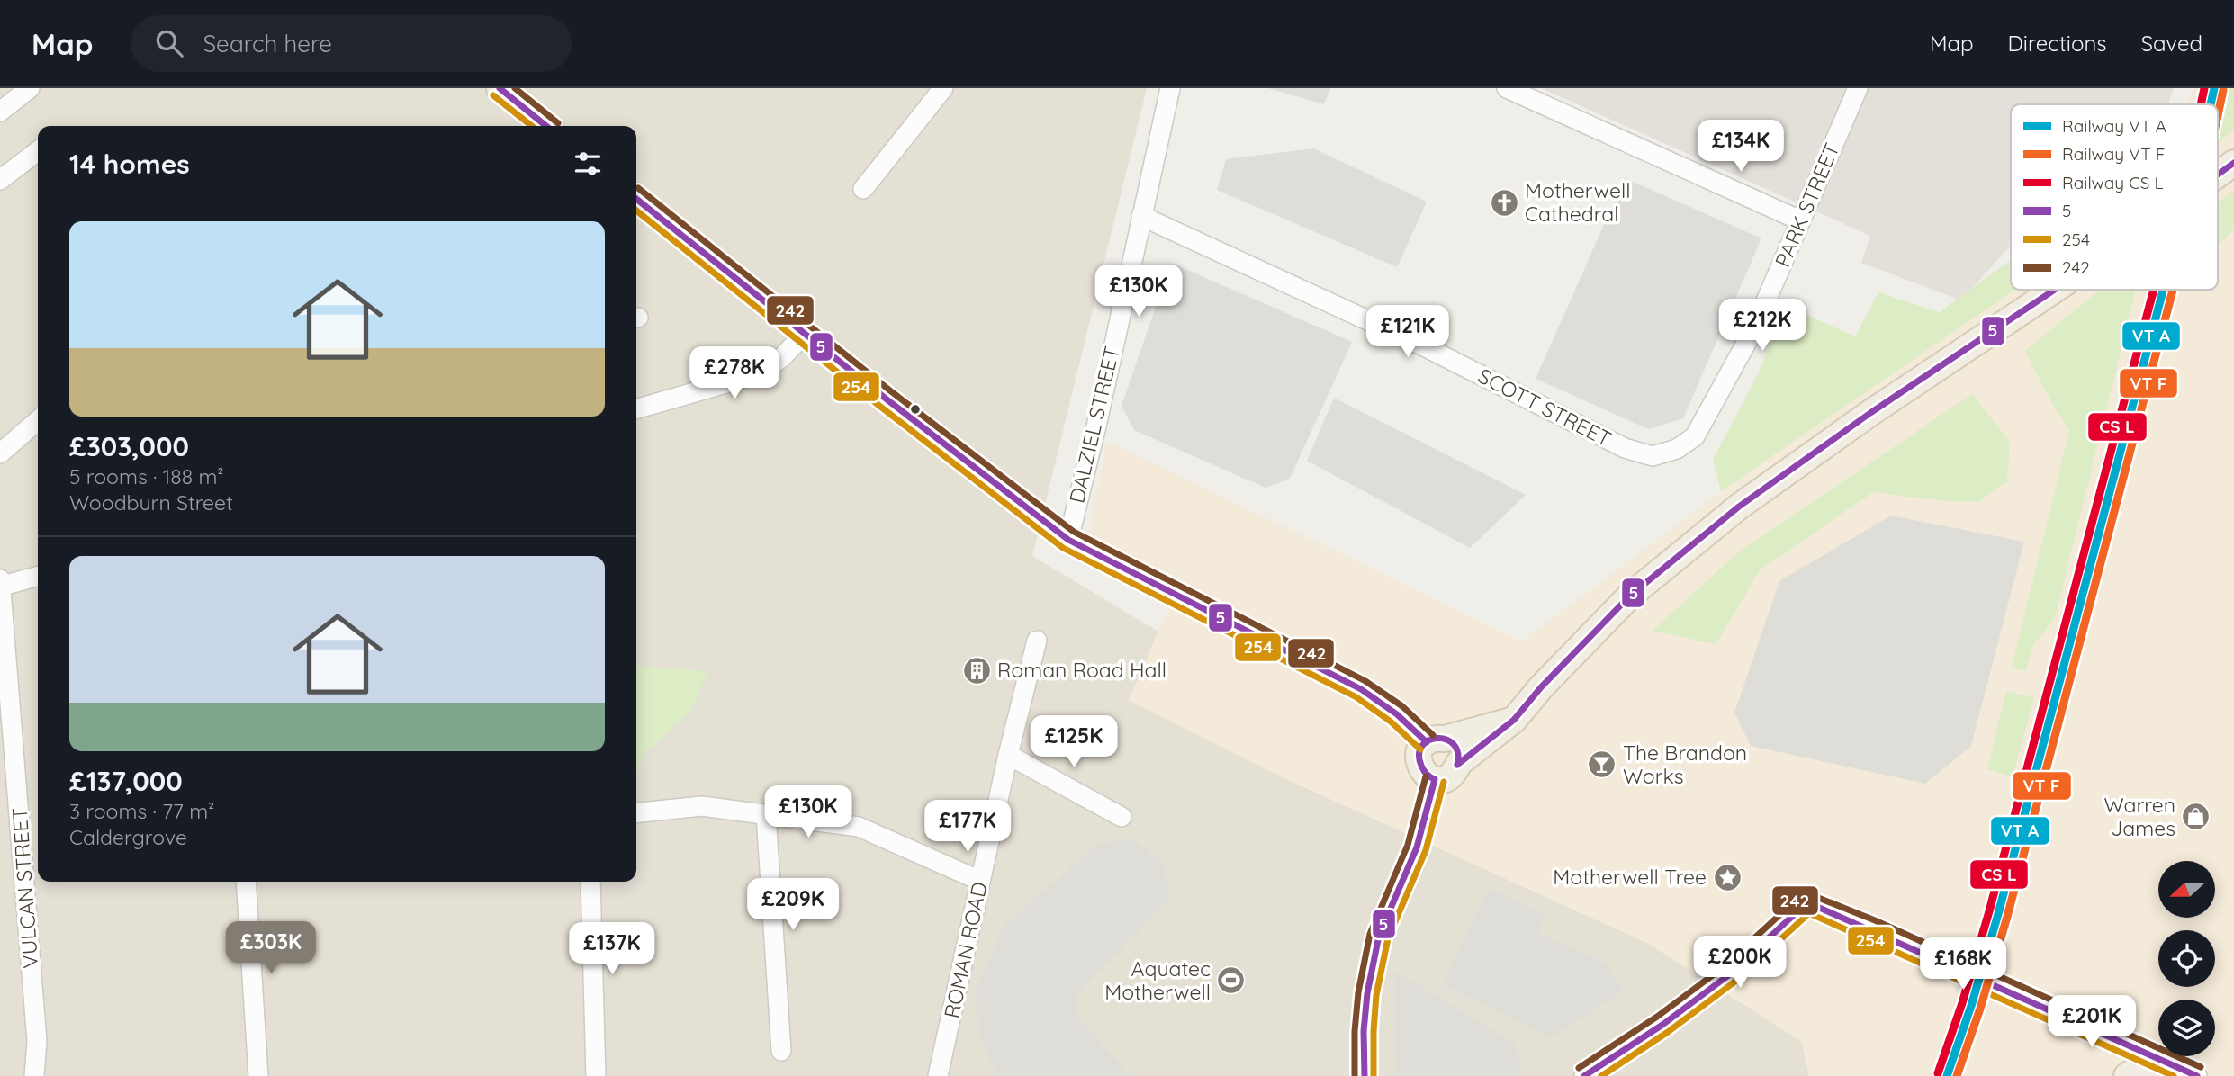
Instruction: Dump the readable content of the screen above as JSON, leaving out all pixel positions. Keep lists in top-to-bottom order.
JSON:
{
  "streets": {
    "street": [
      "PARK STREET",
      "SCOTT STREET",
      "DALZIEL STREET",
      "VULCAN STREET",
      "ROMAN ROAD"
    ]
  },
  "crossings": [
    ["PARK STREET", "SCOTT STREET"],
    ["SCOTT STREET", "DALZIEL STREET"]
  ],
  "places": {
    "church": ["Motherwell Cathedral"],
    "building": ["Roman Road Hall"],
    "bar": ["The Brandon Works"],
    "shop": ["Warren James"],
    "place": ["Motherwell Tree"],
    "sports": ["Aquatec Motherwell"]
  },
  "lines": ["transit line 5", "transit line 242", "transit line 254"],
  "legend": [
    "Railway VT A",
    "Railway VT F",
    "Railway CS L",
    "5",
    "254",
    "242"
  ],
  "north": "left",
  "page": {
    "header": "Map",
    "search": "Search here",
    "nav": ["Map", "Directions", "Saved"],
    "price": [
      "£134K",
      "£130K",
      "£212K",
      "£121K",
      "£278K",
      "£125K",
      "£130K",
      "£177K",
      "£209K",
      "£303K",
      "£137K",
      "£200K",
      "£168K",
      "£201K"
    ],
    "heading": "14 homes",
    "list": [
      {
        "name": "£303,000",
        "note": "5 rooms · 188 m² · Woodburn Street"
      },
      {
        "name": "£137,000",
        "note": "3 rooms · 77 m² · Caldergrove"
      }
    ]
  }
}
